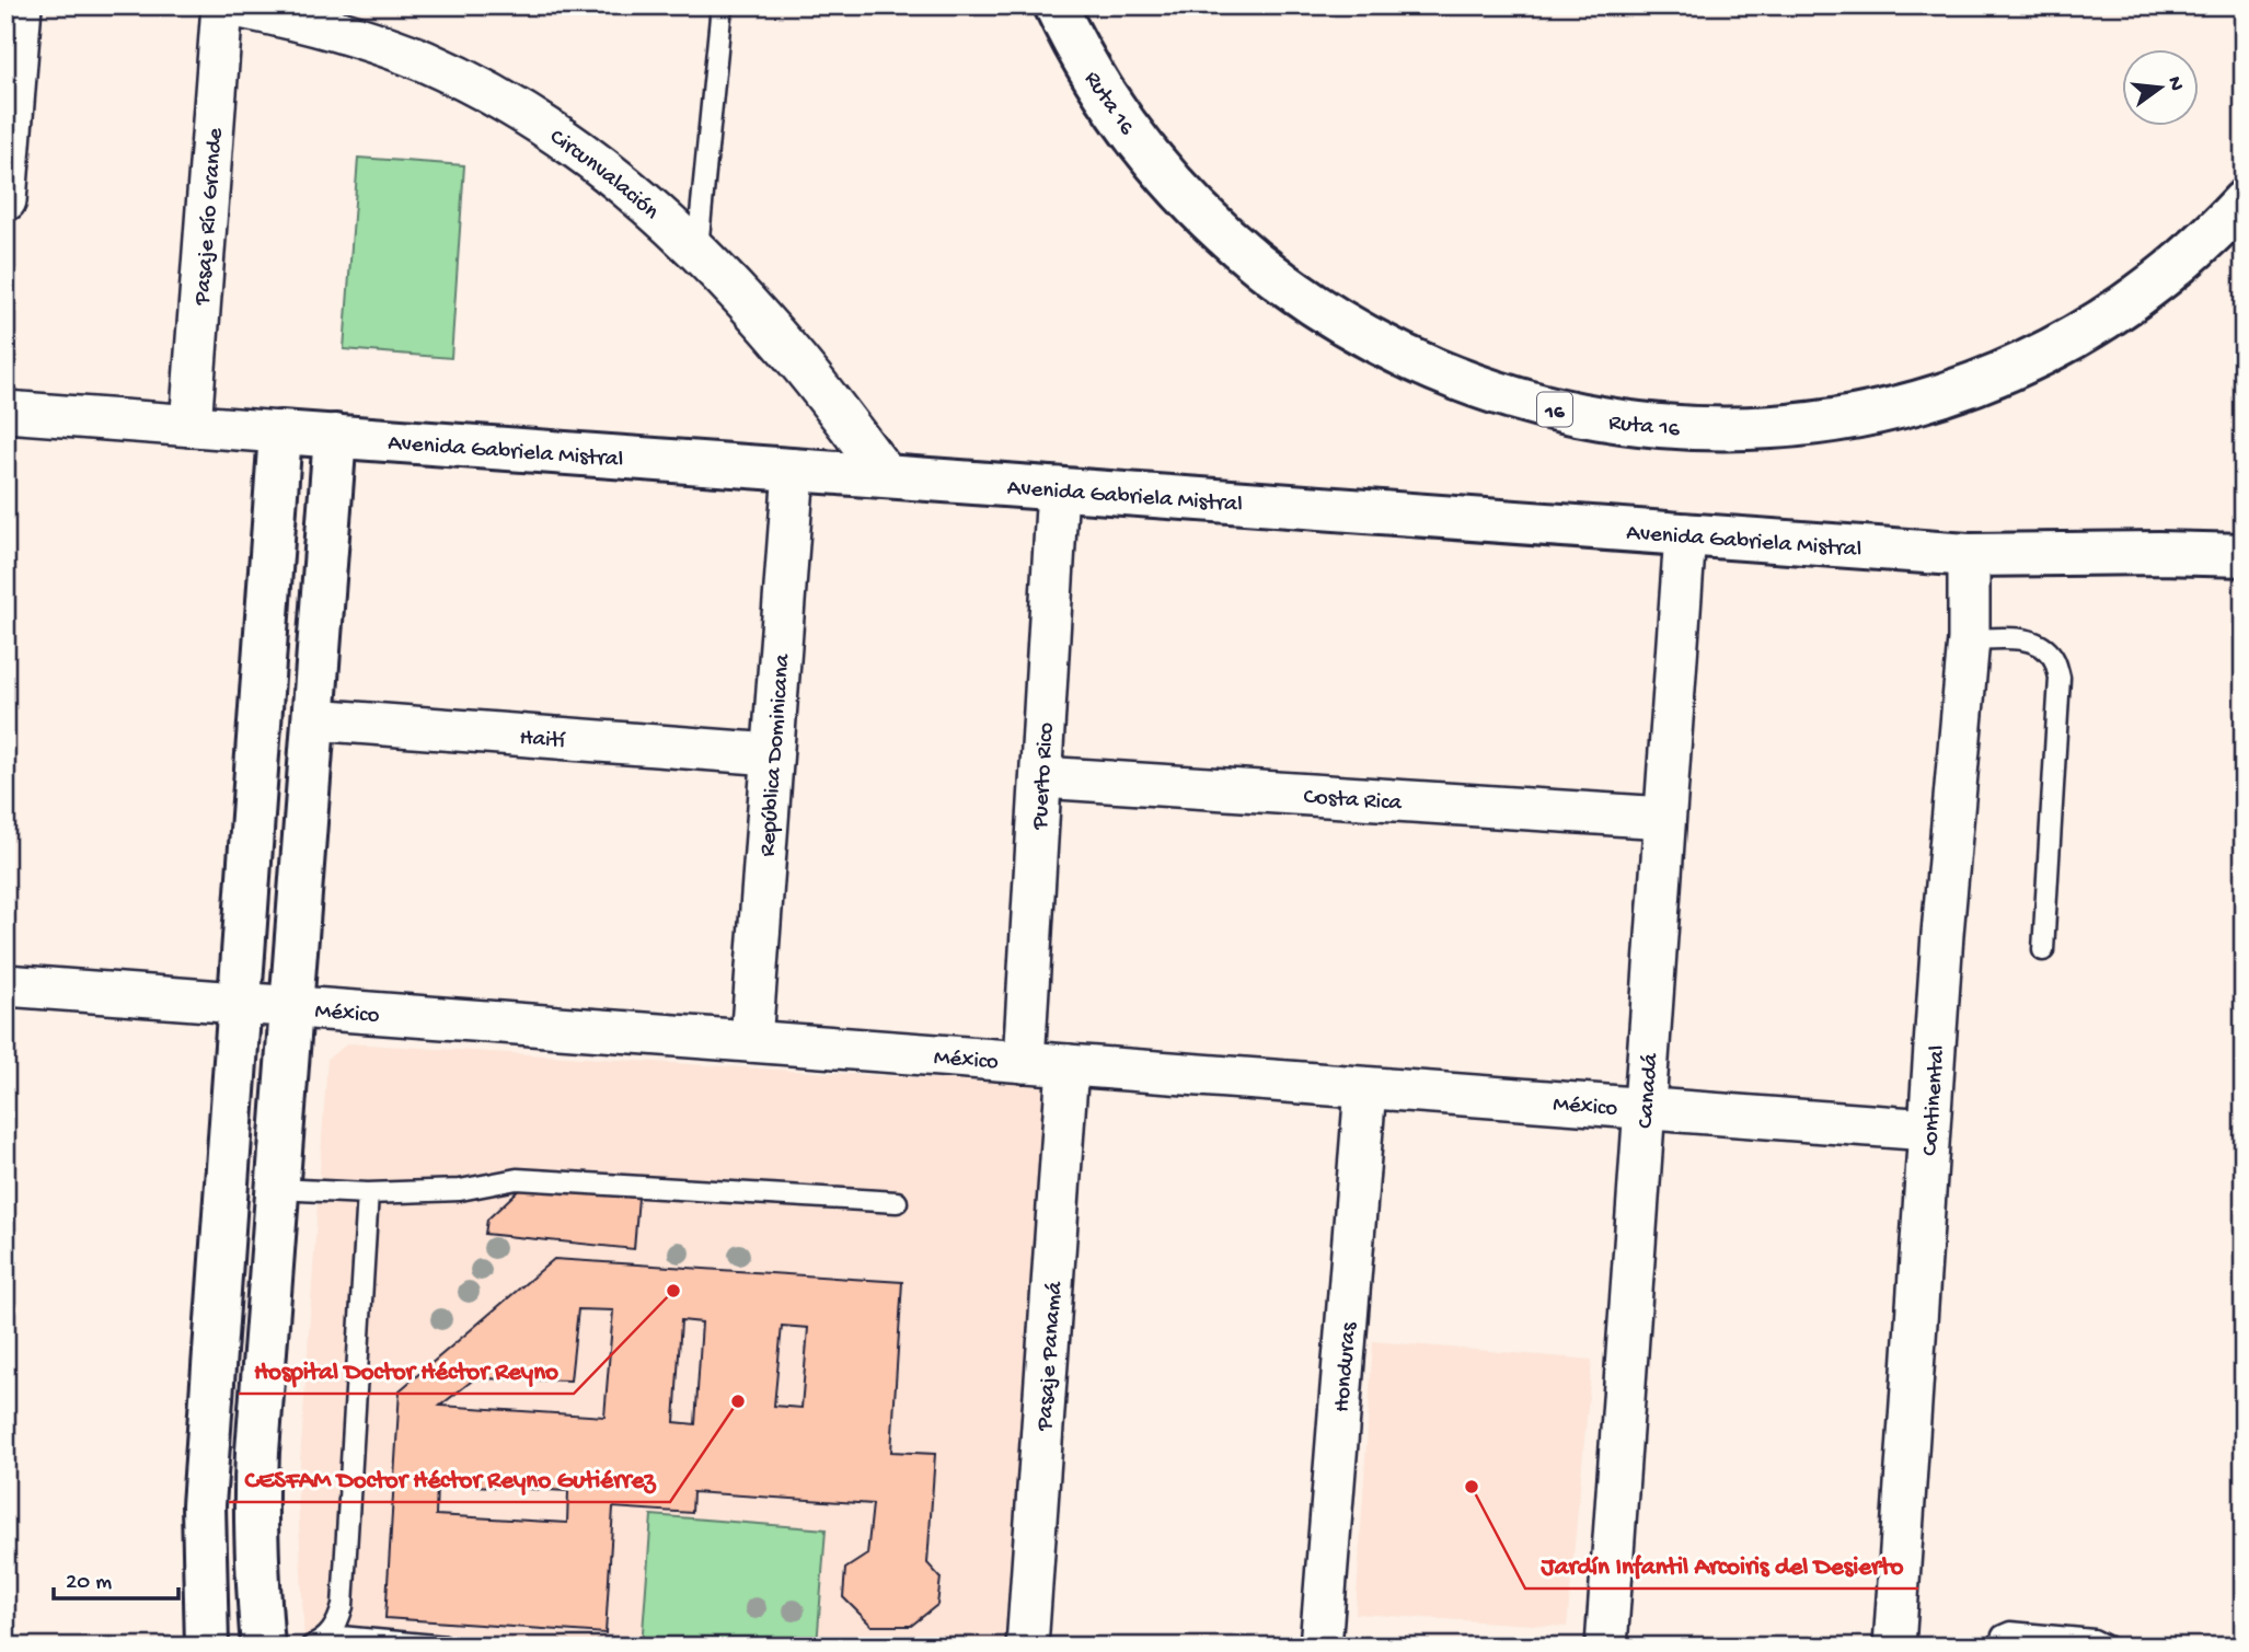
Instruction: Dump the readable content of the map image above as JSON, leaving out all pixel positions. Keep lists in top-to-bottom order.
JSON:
{
  "streets": {
    "main road": ["Ruta 16", "16", "Avenida Gabriela Mistral"],
    "street": [
      "Circunvalación",
      "Pasaje Río Grande",
      "Haití",
      "República Dominicana",
      "Puerto Rico",
      "Costa Rica",
      "México",
      "Canadá",
      "Continental",
      "Pasaje Panamá",
      "Honduras"
    ]
  },
  "crossings": [
    ["Circunvalación", "Avenida Gabriela Mistral"],
    ["Pasaje Río Grande", "Avenida Gabriela Mistral"],
    ["Avenida Gabriela Mistral", "República Dominicana"],
    ["Avenida Gabriela Mistral", "Puerto Rico"],
    ["Avenida Gabriela Mistral", "Canadá"],
    ["Avenida Gabriela Mistral", "Continental"],
    ["Haití", "República Dominicana"],
    ["República Dominicana", "México"],
    ["Puerto Rico", "Costa Rica"],
    ["Puerto Rico", "México"],
    ["Costa Rica", "Canadá"],
    ["México", "Canadá"],
    ["México", "Continental"],
    ["México", "Pasaje Panamá"],
    ["México", "Honduras"]
  ],
  "places": ["Hospital Doctor Héctor Reyno", "CESFAM Doctor Héctor Reyno Gutiérrez", "Jardín Infantil Arcoiris del Desierto"],
  "scale_bar": "20 m",
  "north": "right"
}
